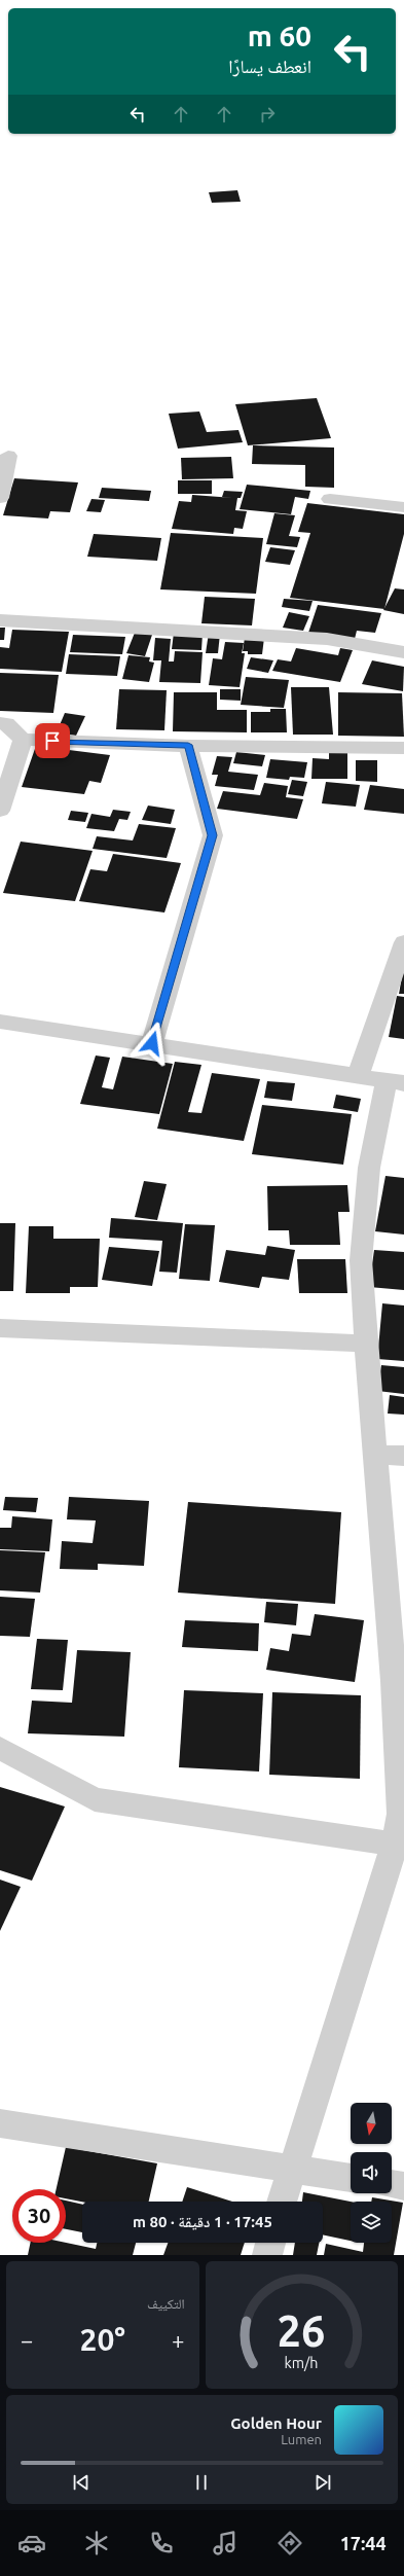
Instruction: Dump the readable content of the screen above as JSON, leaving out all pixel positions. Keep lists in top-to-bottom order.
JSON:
{
  "north": "bottom",
  "page": {
    "turn": ["60 m", "انعطف يسارًا"],
    "limit": "30",
    "trip": "17:45 · 1 دقيقة · 80 m",
    "tile": "التكييف",
    "heat": ["−", "20°", "+"],
    "song": ["Golden Hour", "Lumen"],
    "tabs": "17:44",
    "gauge": ["26", "km/h"]
  }
}
